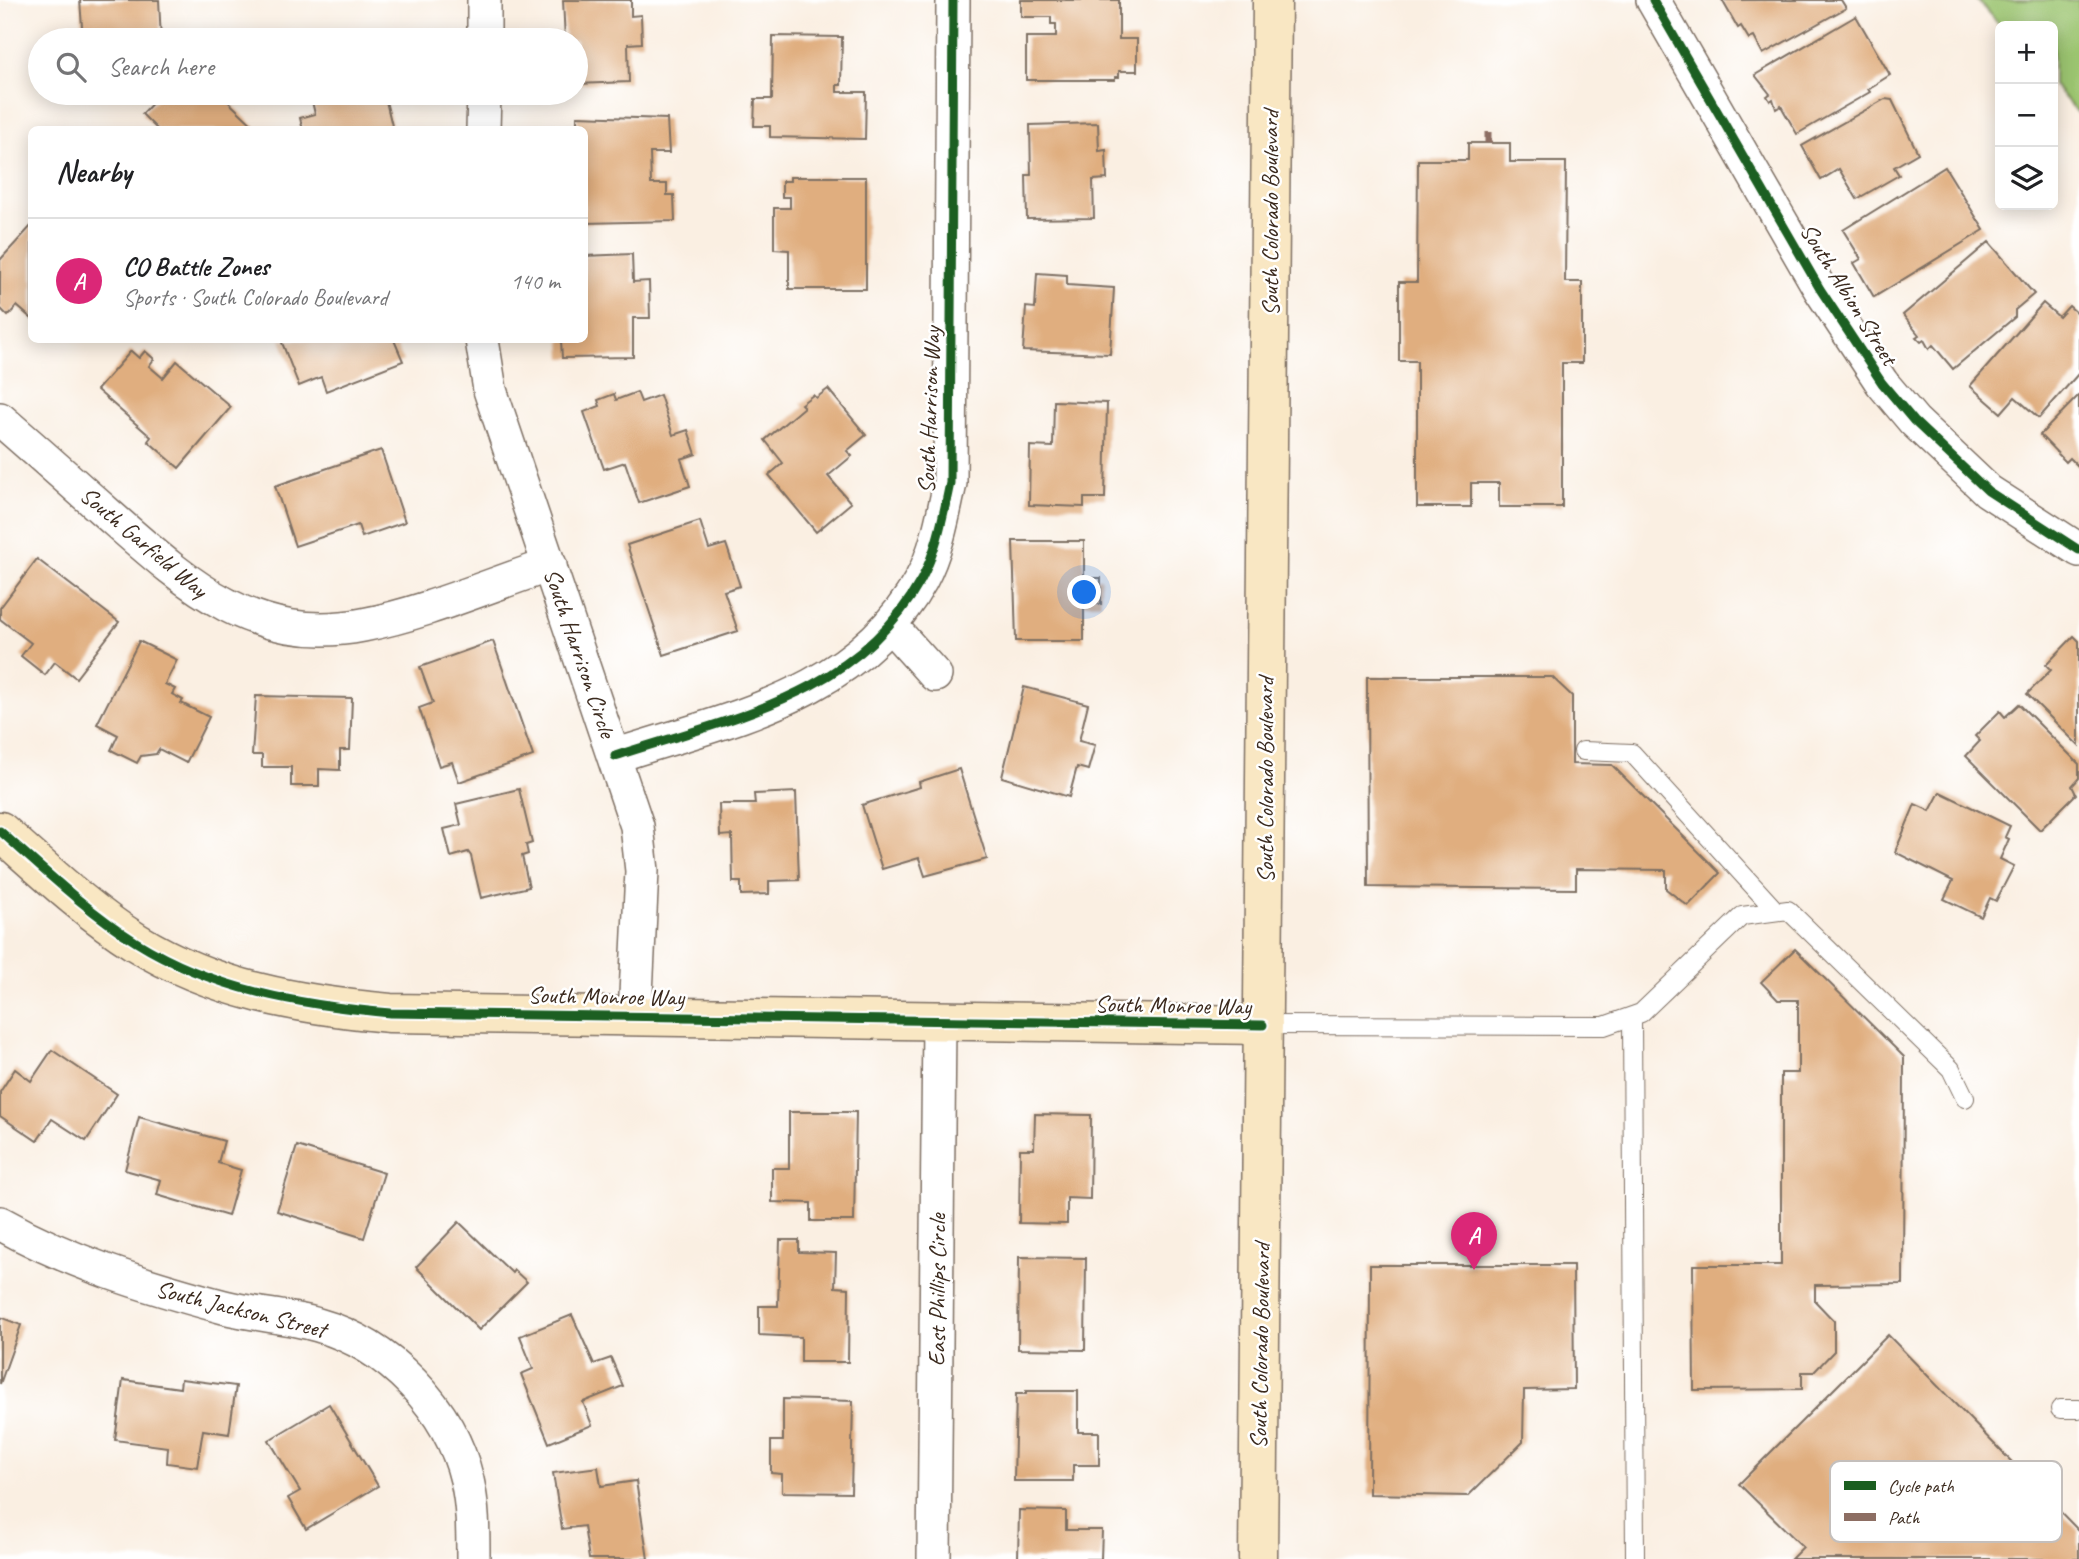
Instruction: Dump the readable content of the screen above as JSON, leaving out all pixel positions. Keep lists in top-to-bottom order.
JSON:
{
  "streets": {
    "main road": ["South Colorado Boulevard", "South Monroe Way"],
    "street": [
      "South Albion Street",
      "South Harrison Way",
      "South Garfield Way",
      "South Harrison Circle",
      "East Phillips Circle",
      "South Jackson Street"
    ]
  },
  "crossings": [
    ["South Colorado Boulevard", "South Monroe Way"],
    ["South Harrison Way", "South Harrison Circle"],
    ["South Garfield Way", "South Harrison Circle"],
    ["South Harrison Circle", "South Monroe Way"],
    ["South Monroe Way", "East Phillips Circle"]
  ],
  "legend": ["Cycle path", "Path"],
  "page": {
    "map_buttons": ["+", "−"],
    "search": "Search here",
    "heading": "Nearby",
    "list": [
      {
        "mark": "A",
        "name": "CO Battle Zones",
        "note": "Sports · South Colorado Boulevard",
        "value": "140 m"
      }
    ],
    "pins": "A"
  }
}
